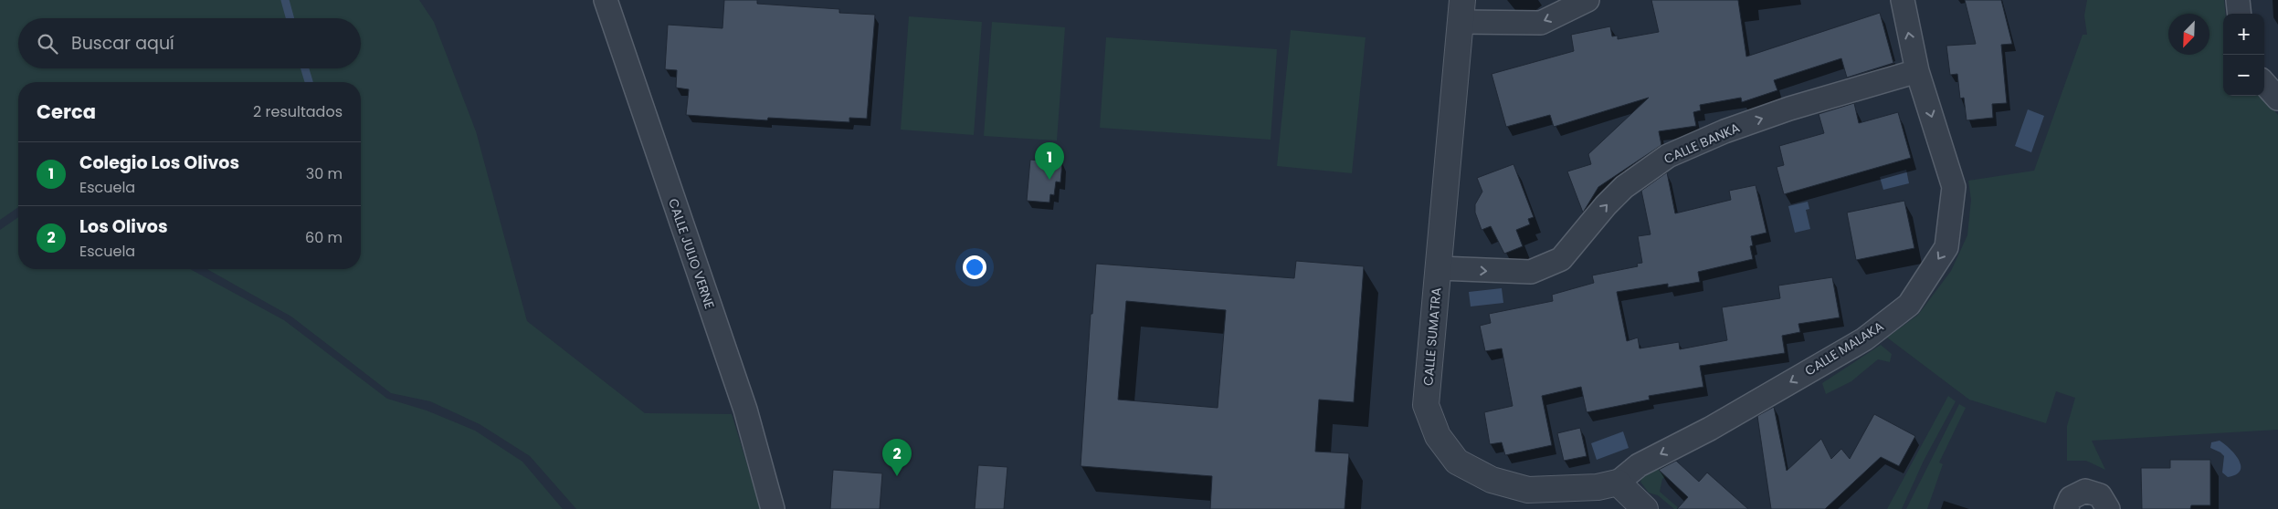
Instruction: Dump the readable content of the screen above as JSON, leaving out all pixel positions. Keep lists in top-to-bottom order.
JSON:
{
  "streets": {
    "street": [
      "CALLE BANKA",
      "CALLE JULIO VERNE",
      "CALLE SUMATRA",
      "CALLE MALAKA"
    ]
  },
  "crossings": [
    ["CALLE BANKA", "CALLE SUMATRA"],
    ["CALLE BANKA", "CALLE MALAKA"],
    ["CALLE SUMATRA", "CALLE MALAKA"]
  ],
  "one_way": ["CALLE BANKA"],
  "north": "bottom left",
  "page": {
    "map_buttons": ["+", "−"],
    "search": "Buscar aquí",
    "heading": ["Cerca", "2 resultados"],
    "list": [
      {
        "mark": "1",
        "name": "Colegio Los Olivos",
        "note": "Escuela",
        "value": "30 m"
      },
      {
        "mark": "2",
        "name": "Los Olivos",
        "note": "Escuela",
        "value": "60 m"
      }
    ],
    "pins": ["1", "2"]
  }
}
